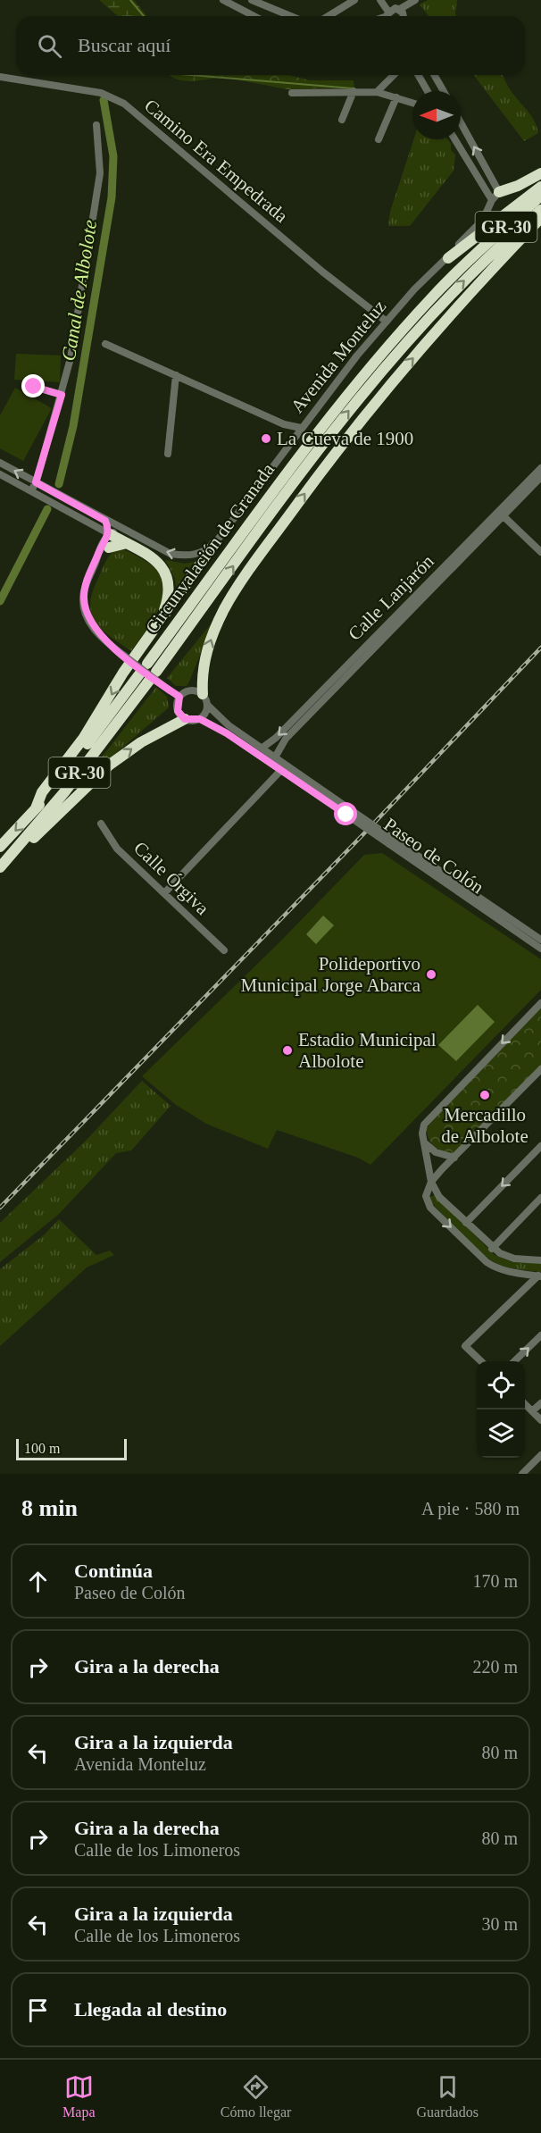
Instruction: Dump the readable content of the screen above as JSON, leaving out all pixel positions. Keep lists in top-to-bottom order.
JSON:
{
  "streets": {
    "highway": ["GR-30", "Circunvalación de Granada"],
    "street": [
      "Camino Era Empedrada",
      "Avenida Monteluz",
      "Calle Lanjarón",
      "Paseo de Colón",
      "Calle Órgiva"
    ]
  },
  "crossings": [
    ["Camino Era Empedrada", "Avenida Monteluz"],
    ["Calle Lanjarón", "Paseo de Colón"]
  ],
  "water": ["Canal de Albolote"],
  "places": [
    "La Cueva de 1900",
    "Polideportivo Municipal Jorge Abarca",
    "Estadio Municipal Albolote",
    "Mercadillo de Albolote"
  ],
  "scale_bar": "100 m",
  "north": "left",
  "page": {
    "search": "Buscar aquí",
    "scale": "100 m",
    "heading": ["8 min", "A pie · 580 m"],
    "list": [
      ["Continúa", "Paseo de Colón", "170 m"],
      ["Gira a la derecha", "220 m"],
      ["Gira a la izquierda", "Avenida Monteluz", "80 m"],
      ["Gira a la derecha", "Calle de los Limoneros", "80 m"],
      ["Gira a la izquierda", "Calle de los Limoneros", "30 m"],
      "Llegada al destino"
    ],
    "nav": ["Mapa", "Cómo llegar", "Guardados"]
  }
}
